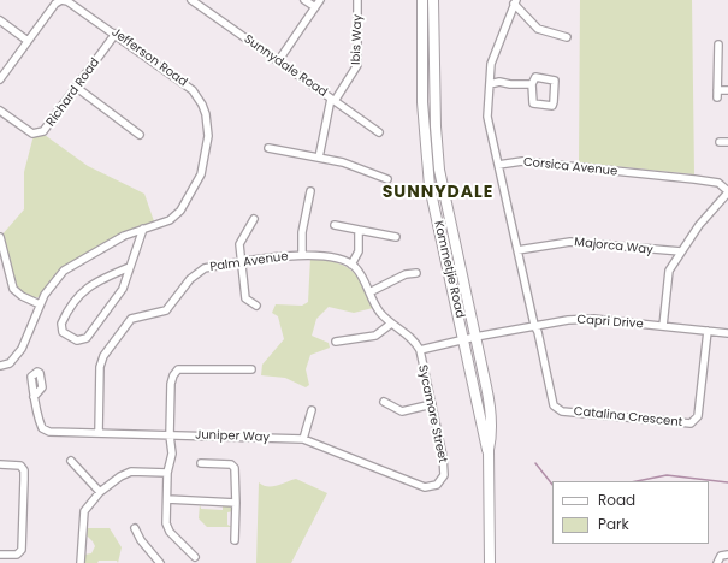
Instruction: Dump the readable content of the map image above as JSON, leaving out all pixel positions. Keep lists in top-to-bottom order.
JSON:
{
  "streets": {
    "main road": ["Kommetjie Road"],
    "street": [
      "Ibis Way",
      "Jefferson Road",
      "Sunnydale Road",
      "Richard Road",
      "Corsica Avenue",
      "Majorca Way",
      "Palm Avenue",
      "Capri Drive",
      "Sycamore Street",
      "Catalina Crescent",
      "Juniper Way"
    ]
  },
  "crossings": [
    ["Ibis Way", "Sunnydale Road"],
    ["Jefferson Road", "Richard Road"],
    ["Palm Avenue", "Juniper Way"],
    ["Kommetjie Road", "Capri Drive"],
    ["Capri Drive", "Catalina Crescent"],
    ["Sycamore Street", "Juniper Way"]
  ],
  "districts": ["SUNNYDALE"],
  "legend": ["Road", "Park"]
}
